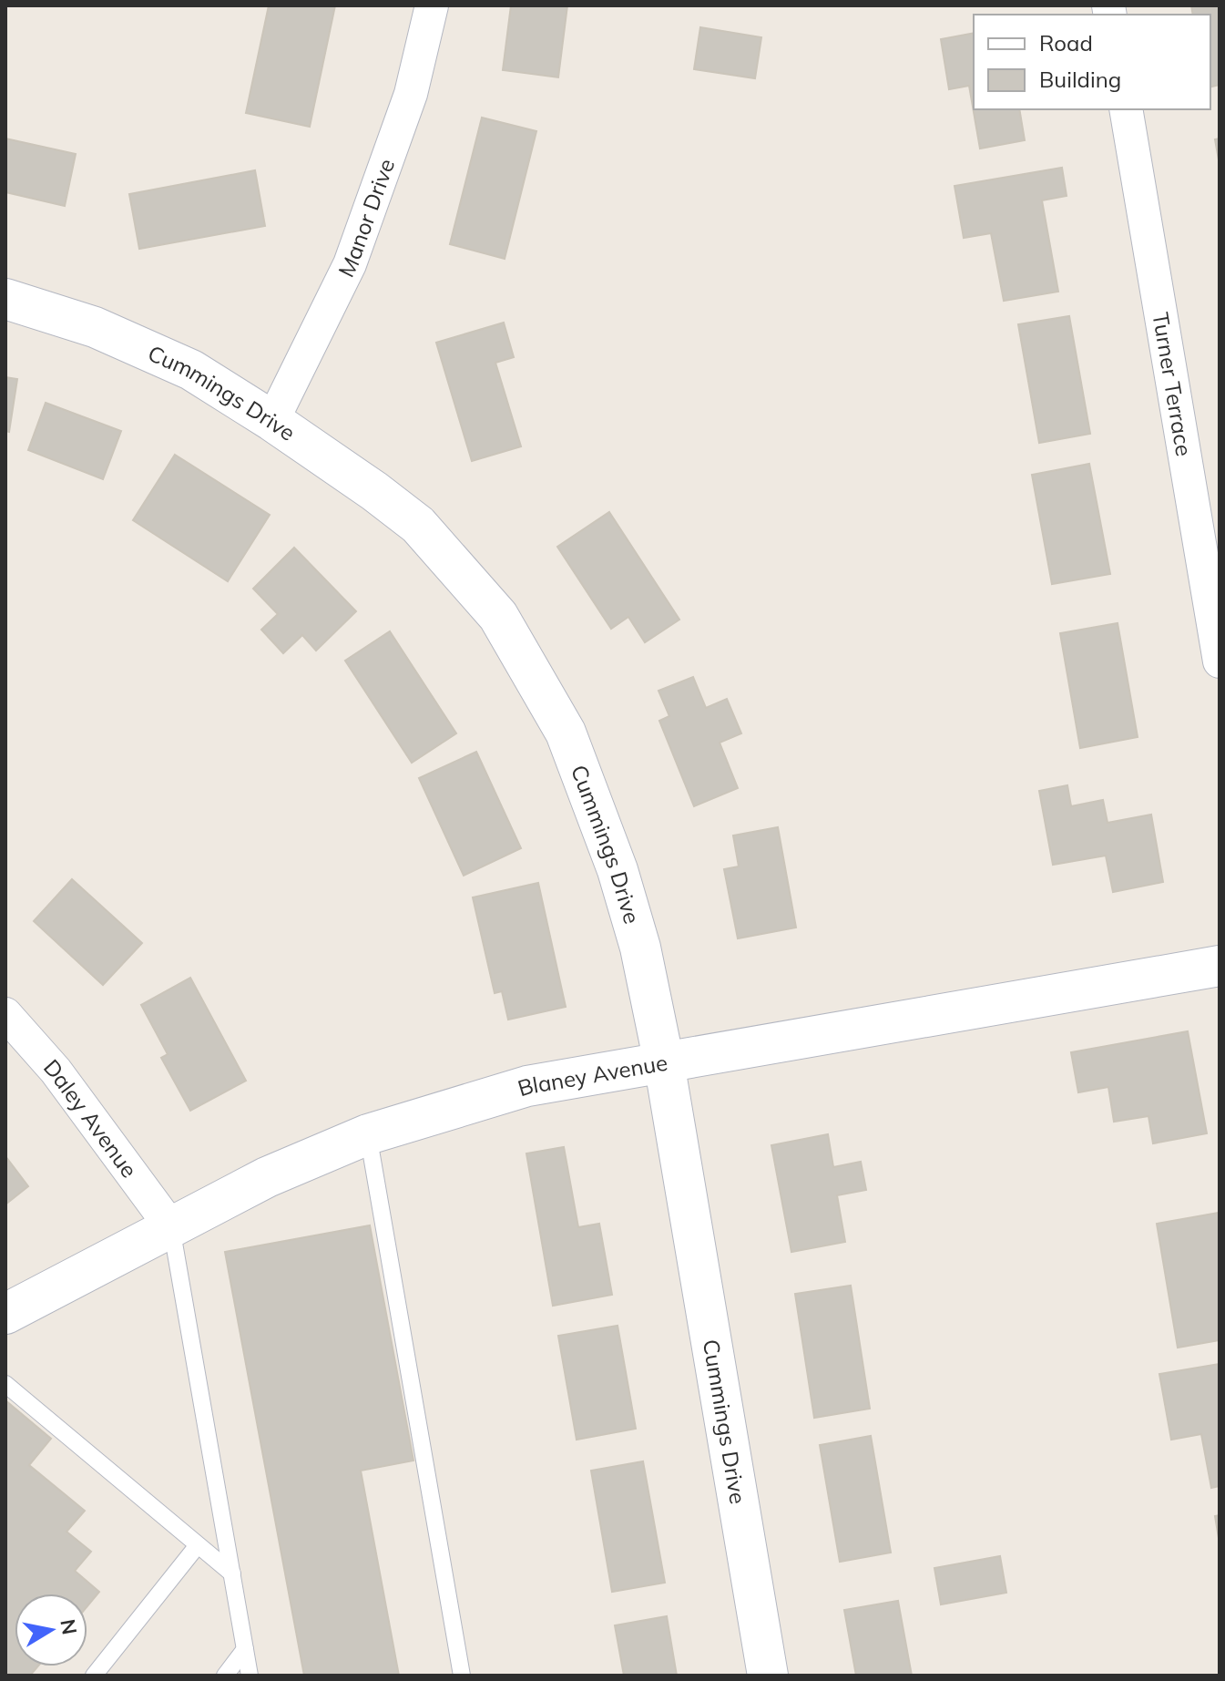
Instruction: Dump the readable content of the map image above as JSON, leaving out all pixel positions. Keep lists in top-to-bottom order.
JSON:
{
  "streets": {
    "street": [
      "Manor Drive",
      "Turner Terrace",
      "Cummings Drive",
      "Blaney Avenue",
      "Daley Avenue"
    ]
  },
  "crossings": [
    ["Manor Drive", "Cummings Drive"],
    ["Cummings Drive", "Blaney Avenue"],
    ["Blaney Avenue", "Daley Avenue"]
  ],
  "legend": ["Road", "Building"],
  "north": "right"
}
